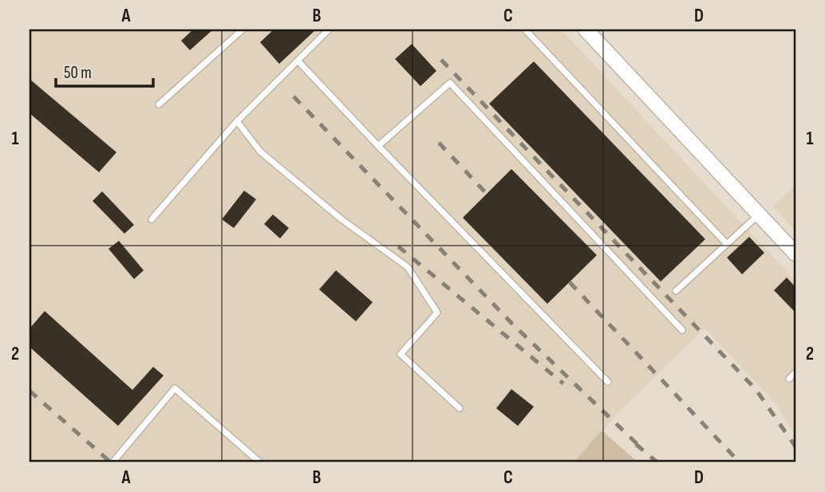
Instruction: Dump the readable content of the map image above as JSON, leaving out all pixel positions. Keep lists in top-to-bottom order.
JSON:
{
  "scale_bar": "50 m",
  "grid": {
    "columns": [
      "A",
      "B",
      "C",
      "D"
    ],
    "rows": ["1", "2"]
  }
}
